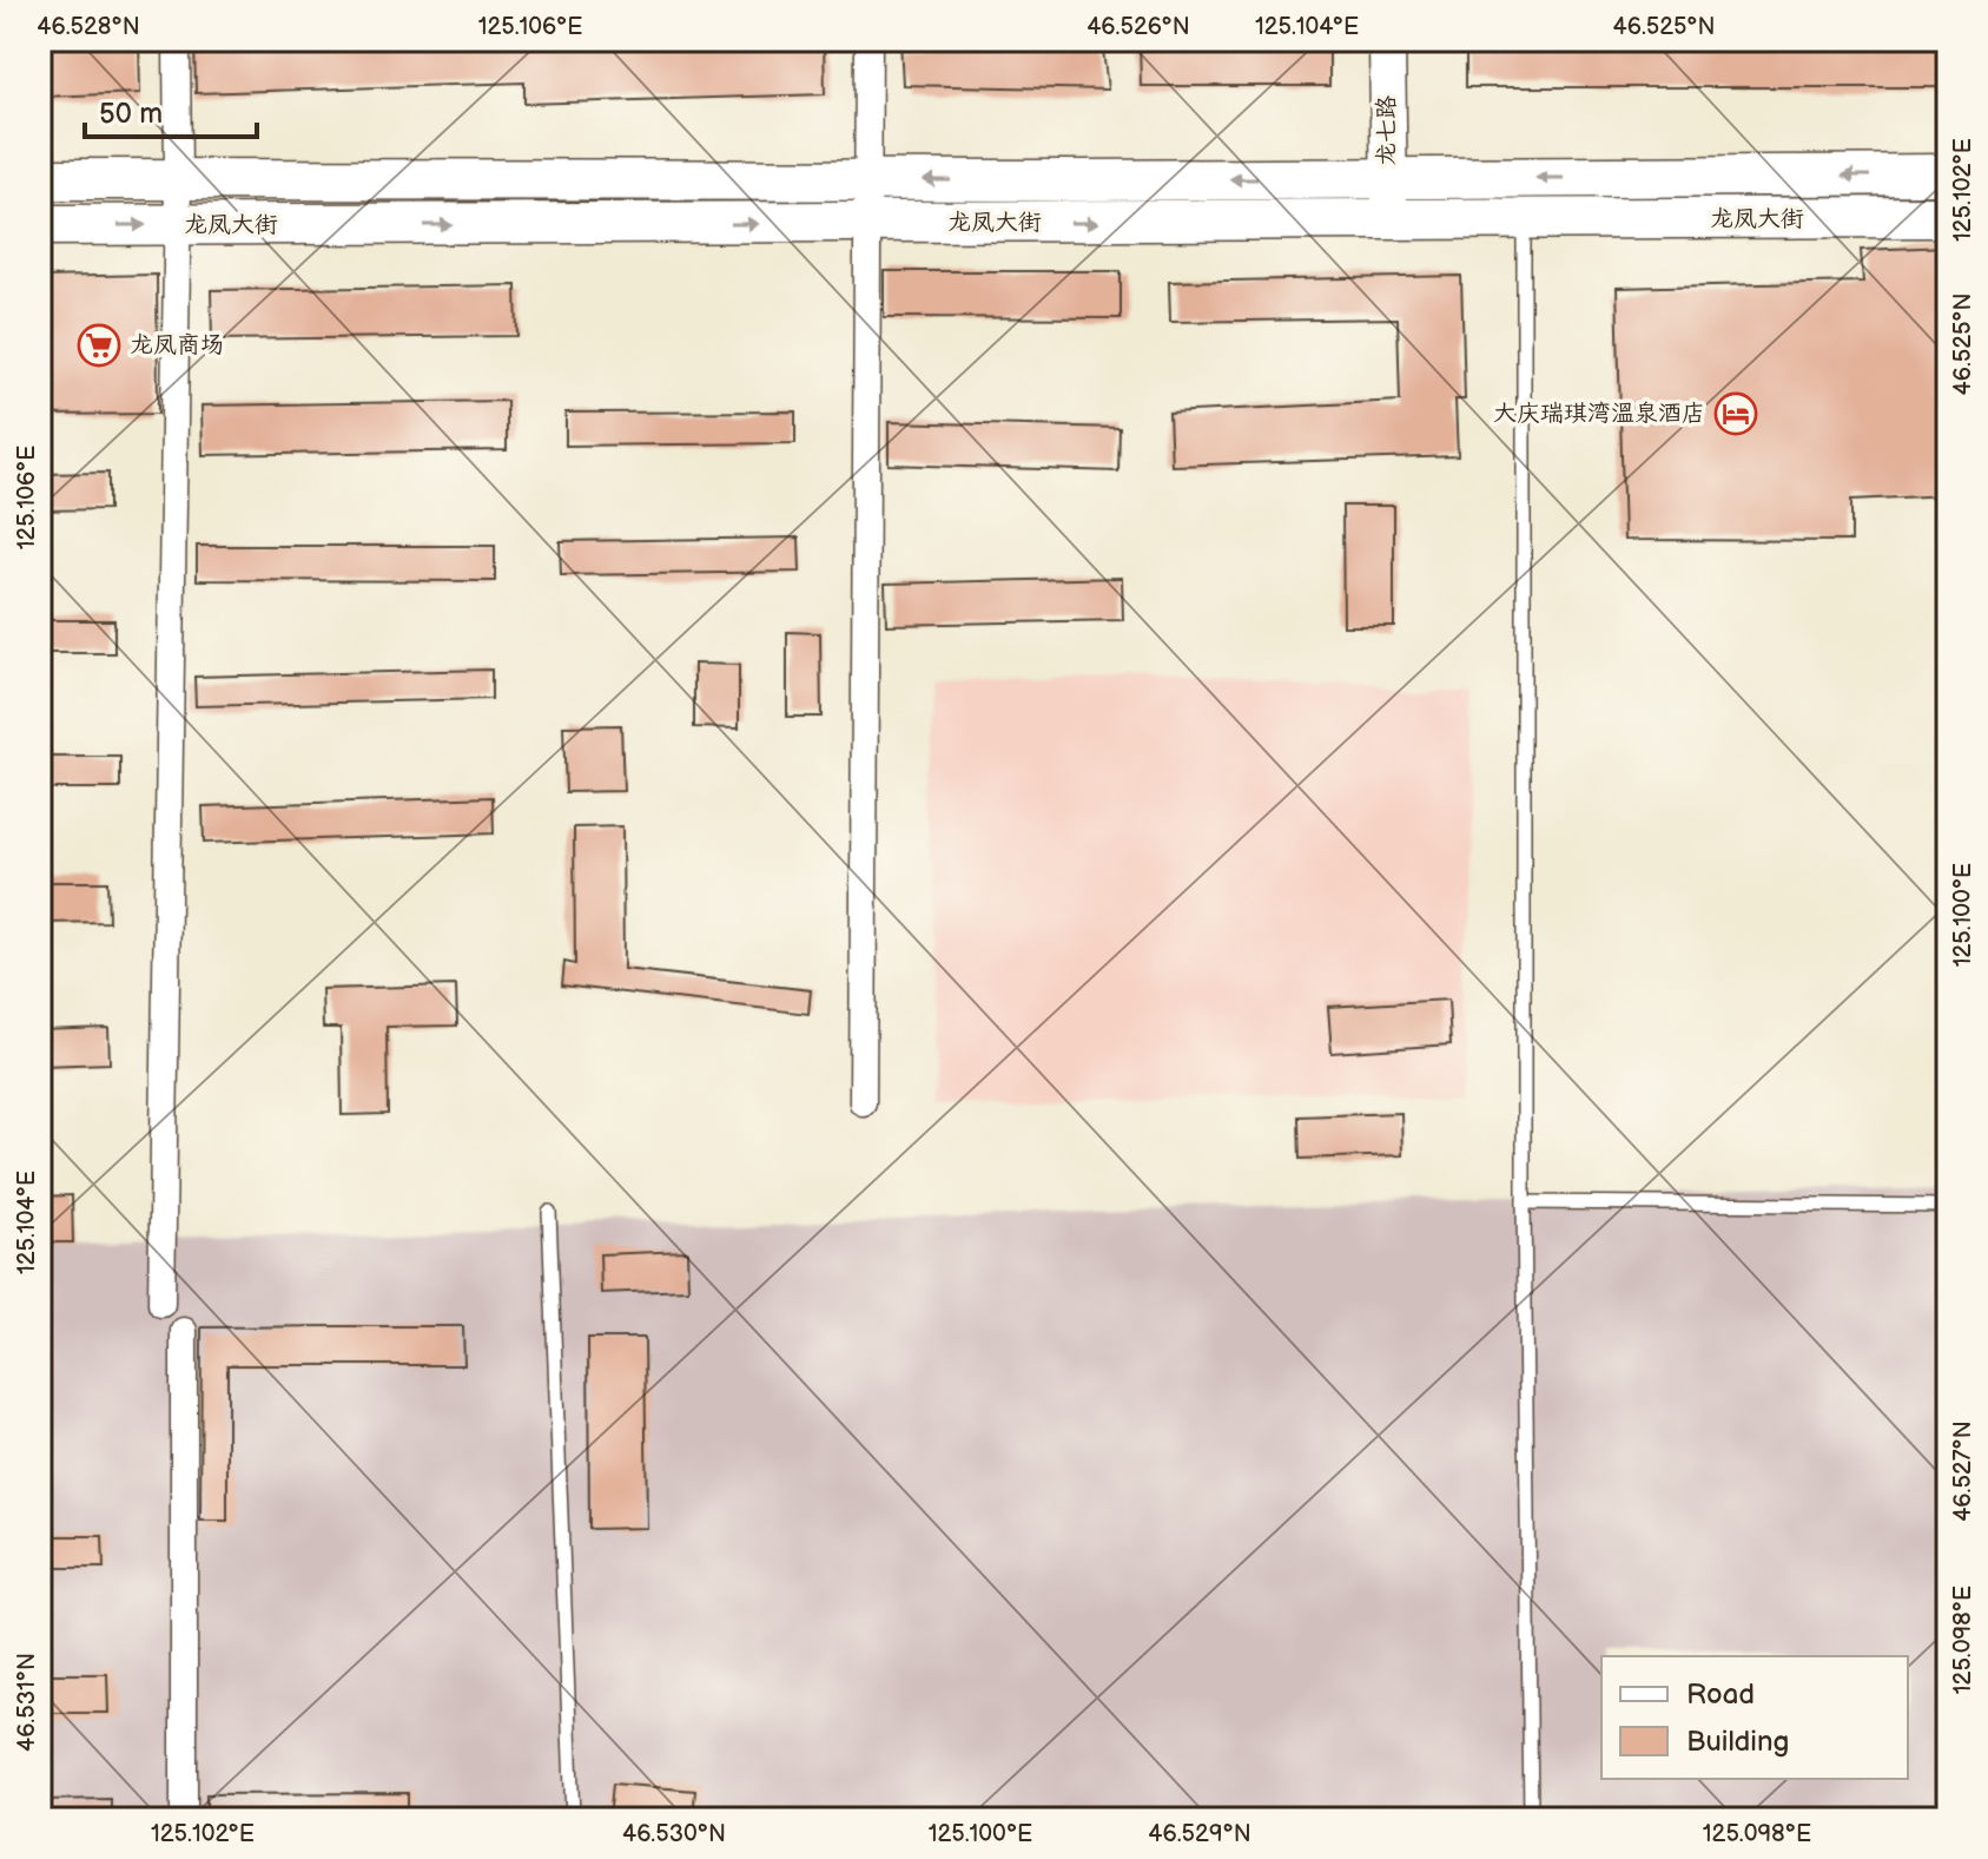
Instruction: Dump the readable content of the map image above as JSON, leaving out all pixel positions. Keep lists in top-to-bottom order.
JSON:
{
  "streets": {
    "main road": ["龙凤大街"],
    "street": ["龙七路"]
  },
  "crossings": [
    ["龙七路", "龙凤大街"]
  ],
  "places": {
    "supermarket": ["龙凤商场"],
    "hotel": ["大庆瑞琪湾温泉酒店"]
  },
  "legend": ["Road", "Building"],
  "scale_bar": "50 m",
  "coordinates": [
    "46.528°N",
    "125.106°E",
    "46.526°N",
    "125.104°E",
    "46.525°N",
    "125.102°E",
    "125.100°E",
    "46.527°N",
    "125.098°E",
    "46.531°N",
    "46.530°N",
    "46.529°N"
  ]
}
